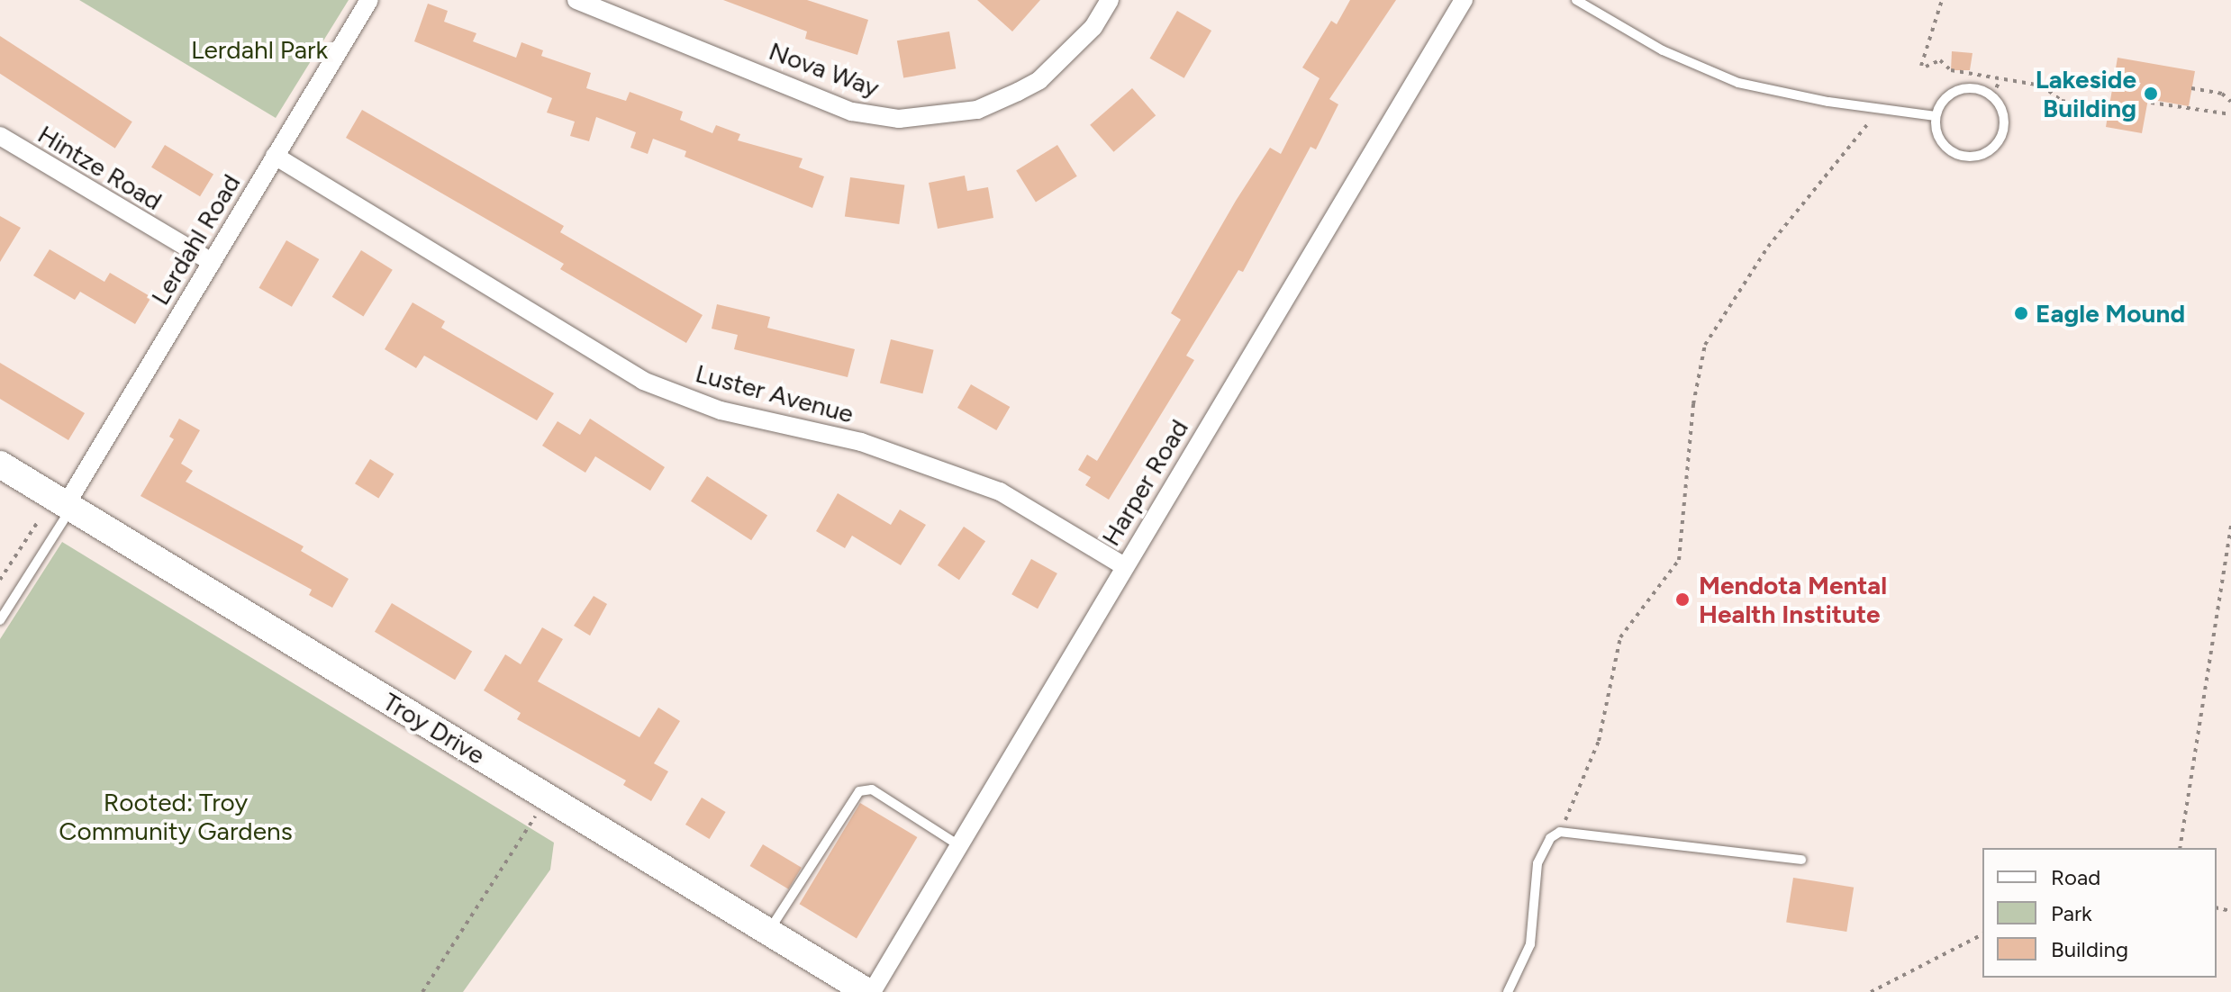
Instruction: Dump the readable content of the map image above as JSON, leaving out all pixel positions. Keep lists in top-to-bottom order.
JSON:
{
  "streets": {
    "street": [
      "Nova Way",
      "Hintze Road",
      "Lerdahl Road",
      "Luster Avenue",
      "Harper Road",
      "Troy Drive"
    ]
  },
  "crossings": [
    ["Hintze Road", "Lerdahl Road"],
    ["Lerdahl Road", "Luster Avenue"],
    ["Lerdahl Road", "Troy Drive"],
    ["Luster Avenue", "Harper Road"],
    ["Harper Road", "Troy Drive"]
  ],
  "parks": ["Lerdahl Park", "Rooted: Troy Community Gardens"],
  "places": ["Lakeside Building", "Eagle Mound", "Mendota Mental Health Institute"],
  "legend": ["Road", "Park", "Building"]
}
